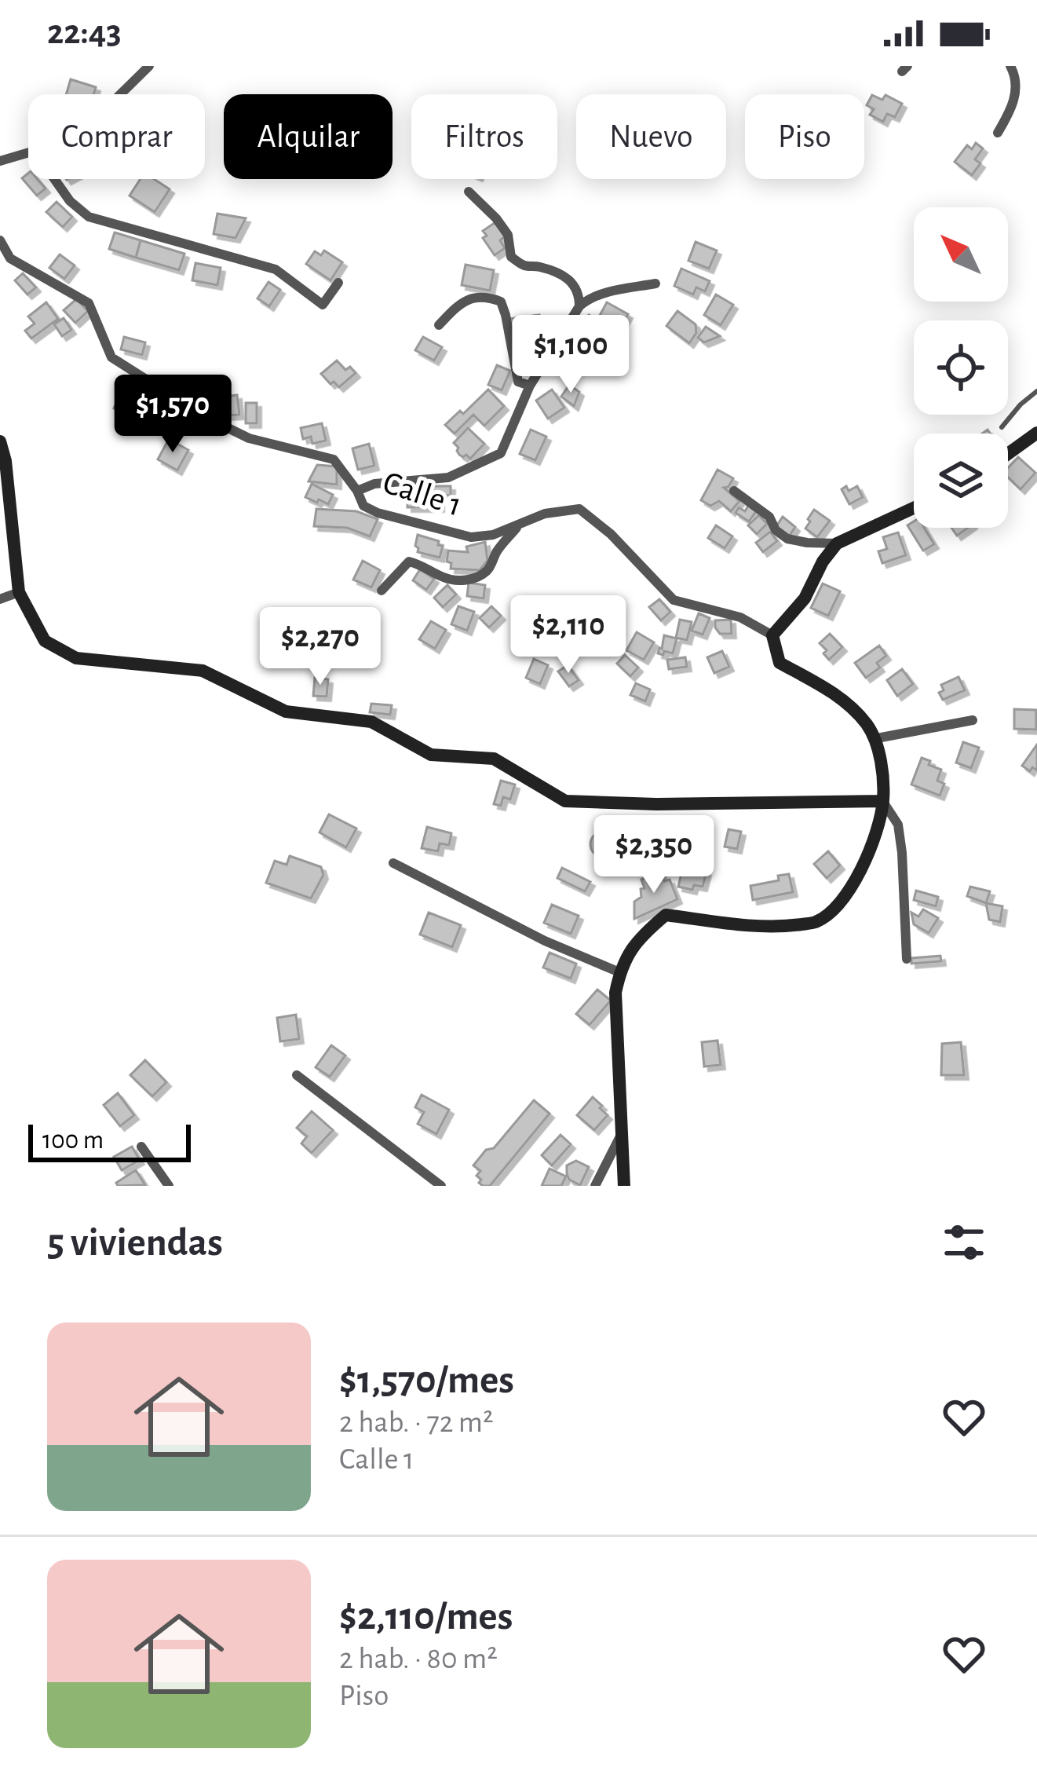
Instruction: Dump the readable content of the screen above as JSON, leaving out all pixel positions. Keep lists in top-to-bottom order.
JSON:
{
  "streets": {
    "street": ["Calle 1"]
  },
  "scale_bar": "100 m",
  "north": "top left",
  "page": {
    "status": "22:43",
    "chip": [
      "Comprar",
      "Alquilar",
      "Filtros",
      "Nuevo",
      "Piso"
    ],
    "price": [
      "$1,100",
      "$1,570",
      "$2,110",
      "$2,270",
      "$2,350"
    ],
    "scale": "100 m",
    "heading": "5 viviendas",
    "list": [
      {
        "name": "$1,570/mes",
        "note": "2 hab. · 72 m² · Calle 1"
      },
      {
        "name": "$2,110/mes",
        "note": "2 hab. · 80 m² · Piso"
      }
    ]
  }
}
